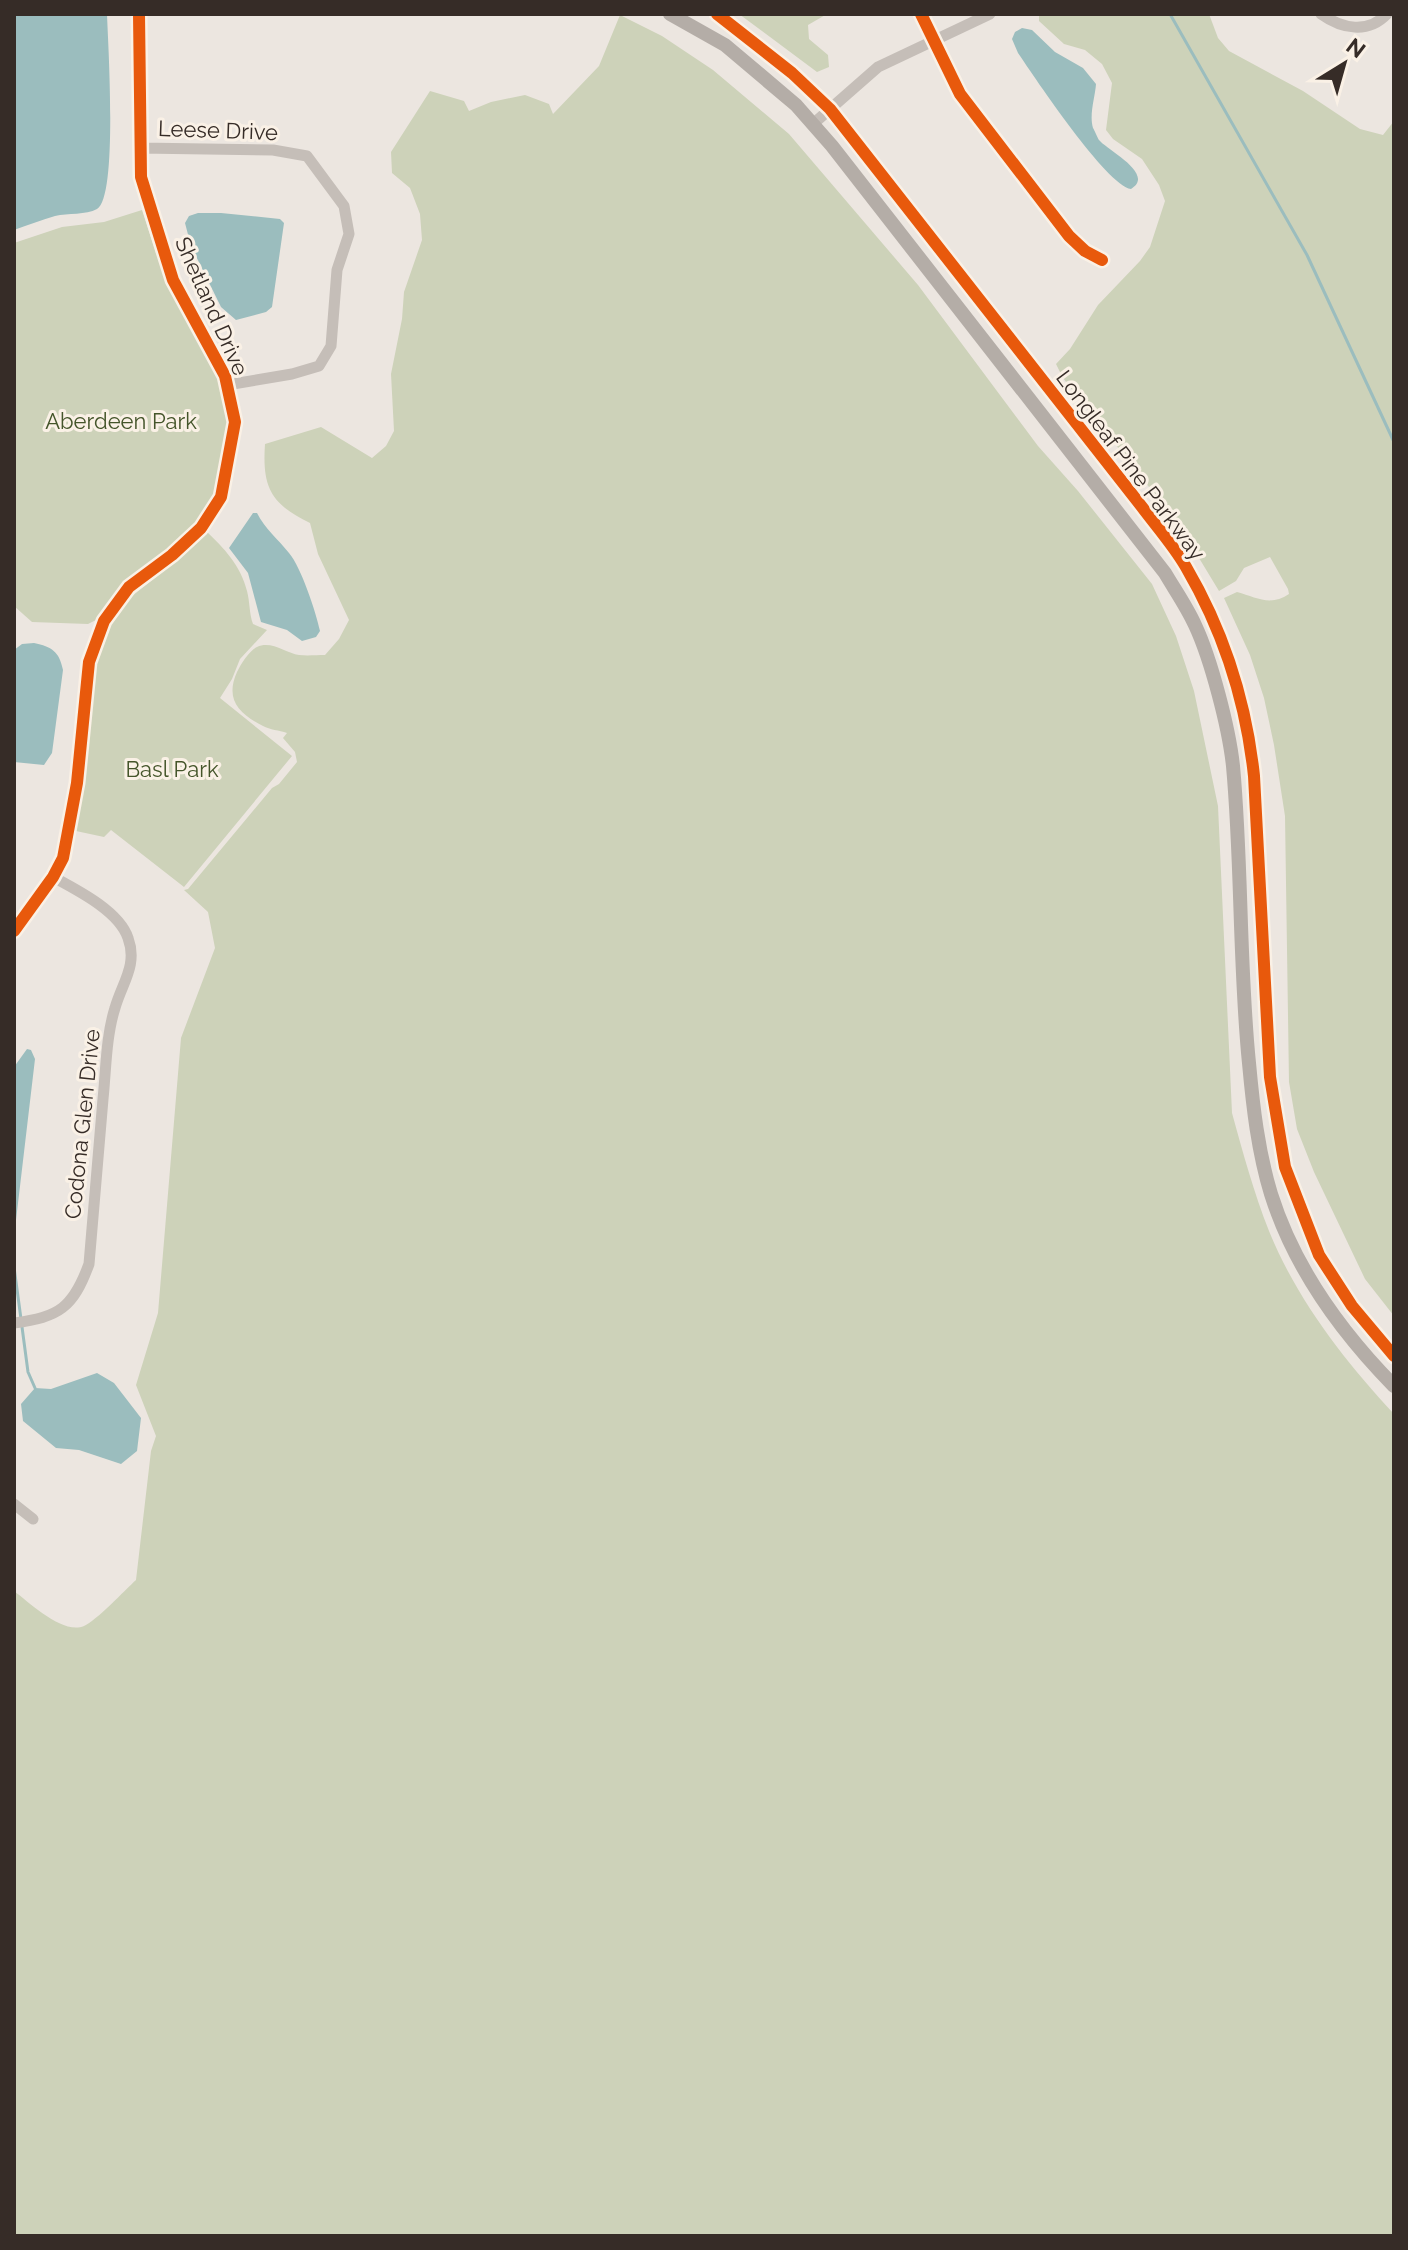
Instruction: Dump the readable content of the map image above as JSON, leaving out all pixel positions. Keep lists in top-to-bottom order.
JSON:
{
  "streets": {
    "main road": ["Longleaf Pine Parkway"],
    "street": ["Leese Drive", "Shetland Drive", "Codona Glen Drive"]
  },
  "crossings": [
    ["Leese Drive", "Shetland Drive"],
    ["Shetland Drive", "Codona Glen Drive"]
  ],
  "parks": ["Aberdeen Park", "Basl Park"],
  "north": "top right"
}
